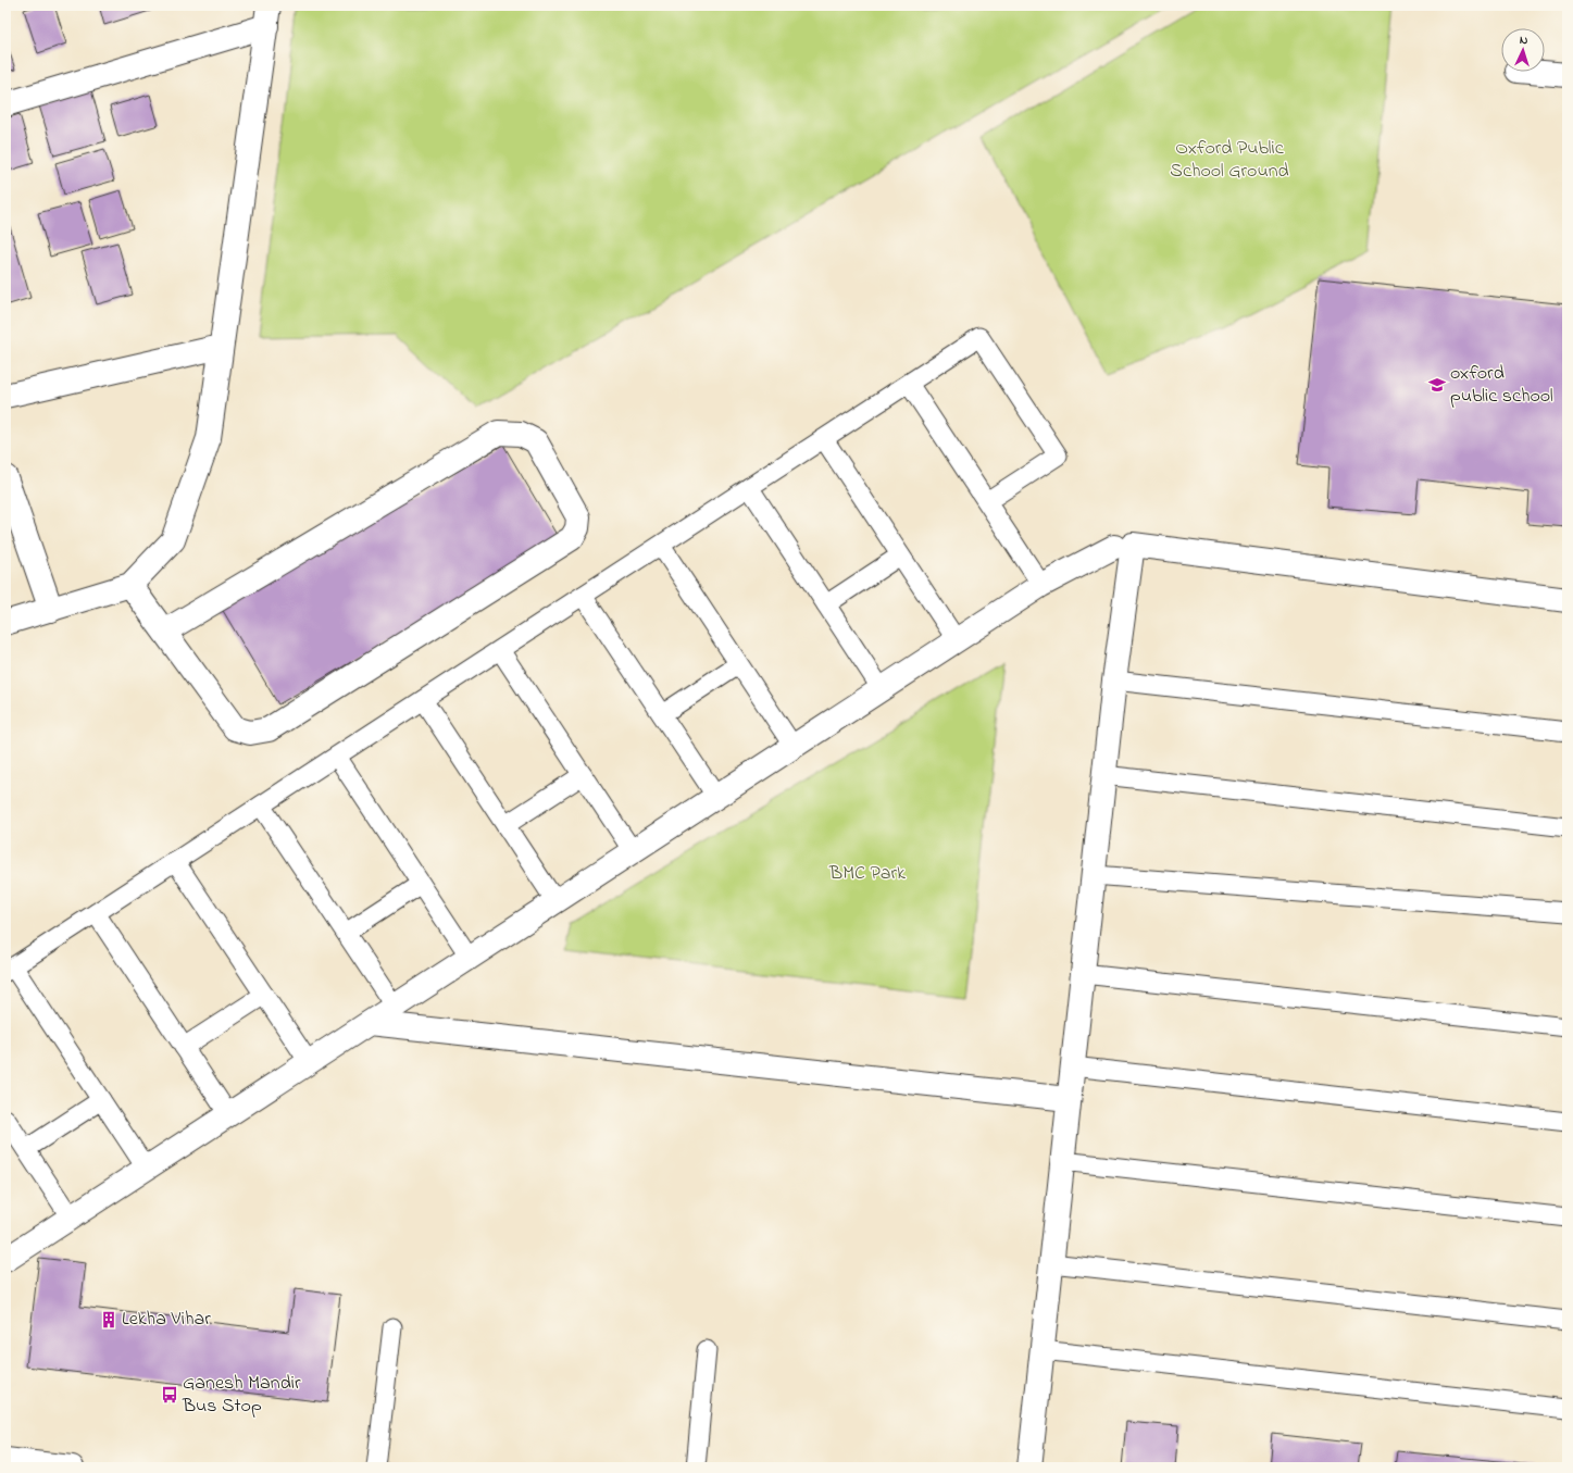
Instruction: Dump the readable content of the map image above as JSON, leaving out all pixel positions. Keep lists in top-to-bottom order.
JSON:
{
  "parks": ["Oxford Public School Ground", "BMC Park"],
  "places": {
    "school or university": ["oxford public school"],
    "building": ["Lekha Vihar"],
    "bus stop": ["Ganesh Mandir Bus Stop"]
  },
  "north": "top"
}
